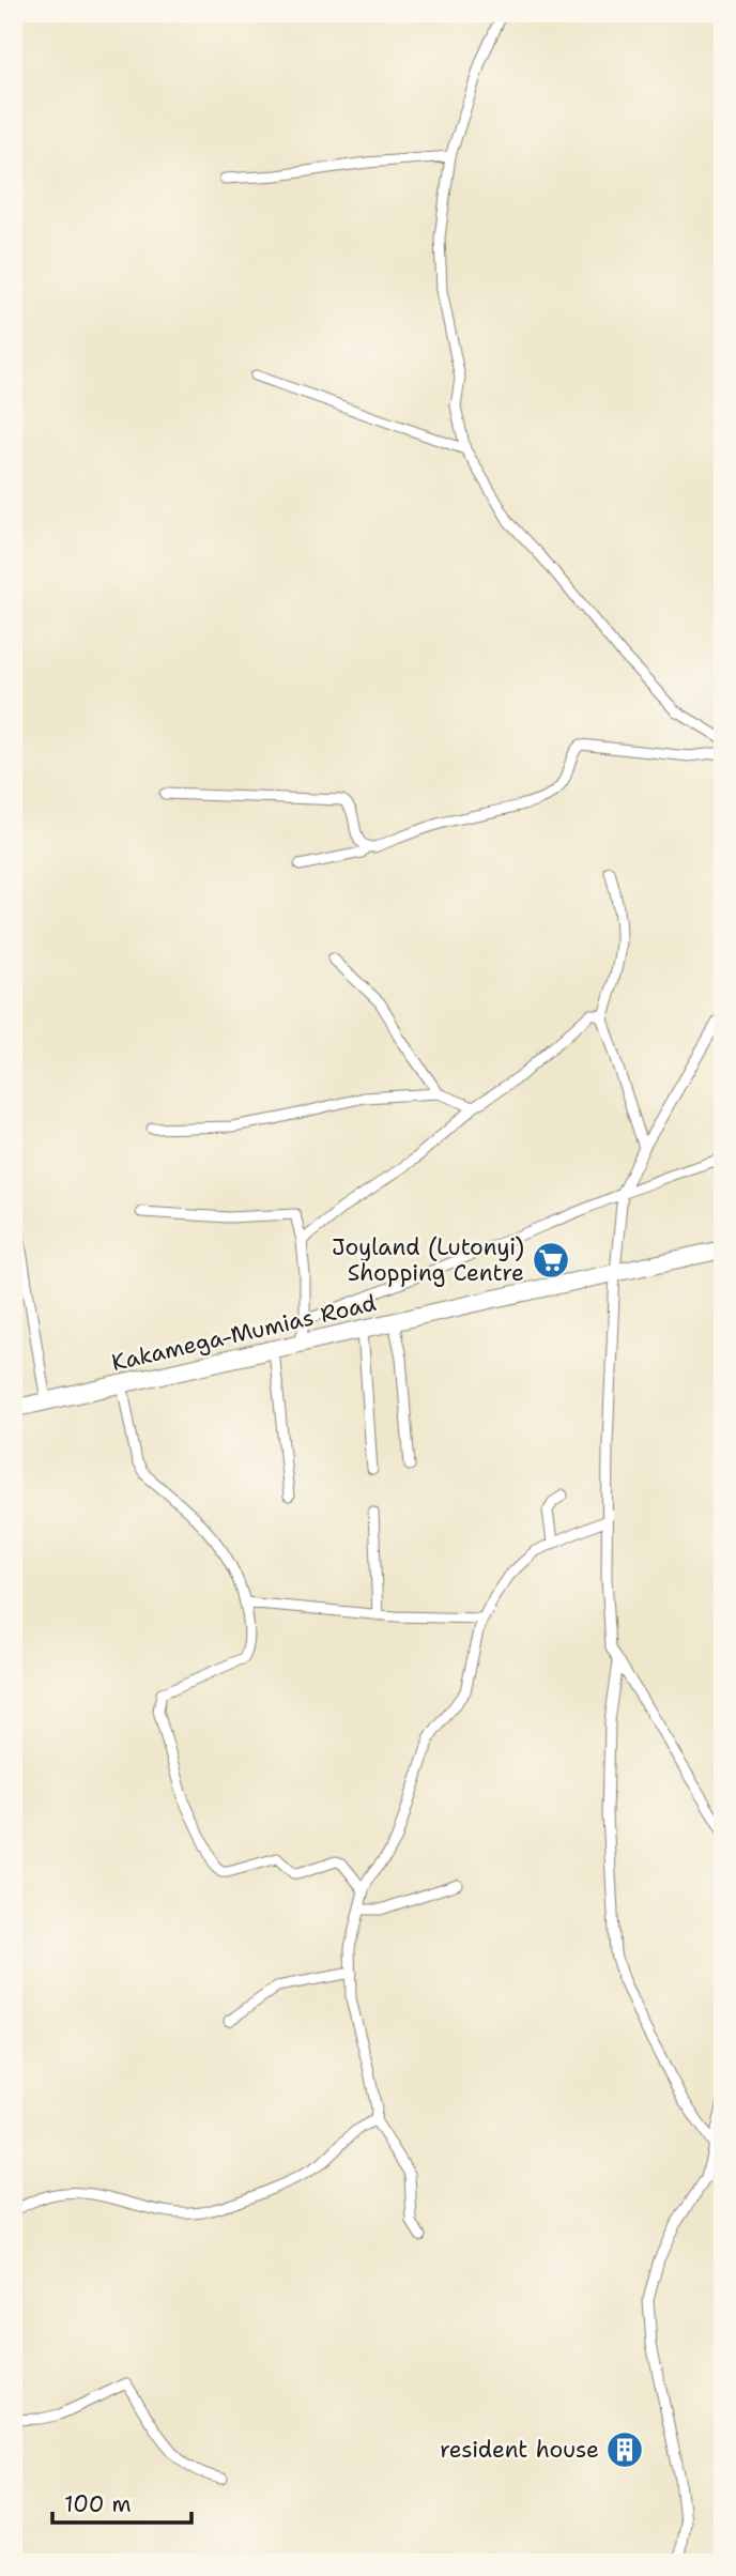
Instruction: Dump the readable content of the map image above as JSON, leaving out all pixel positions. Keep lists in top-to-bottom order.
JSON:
{
  "streets": {
    "highway": ["Kakamega-Mumias Road"]
  },
  "places": {
    "supermarket": ["Joyland (Lutonyi) Shopping Centre"],
    "building": ["resident house"]
  },
  "scale_bar": "100 m"
}
